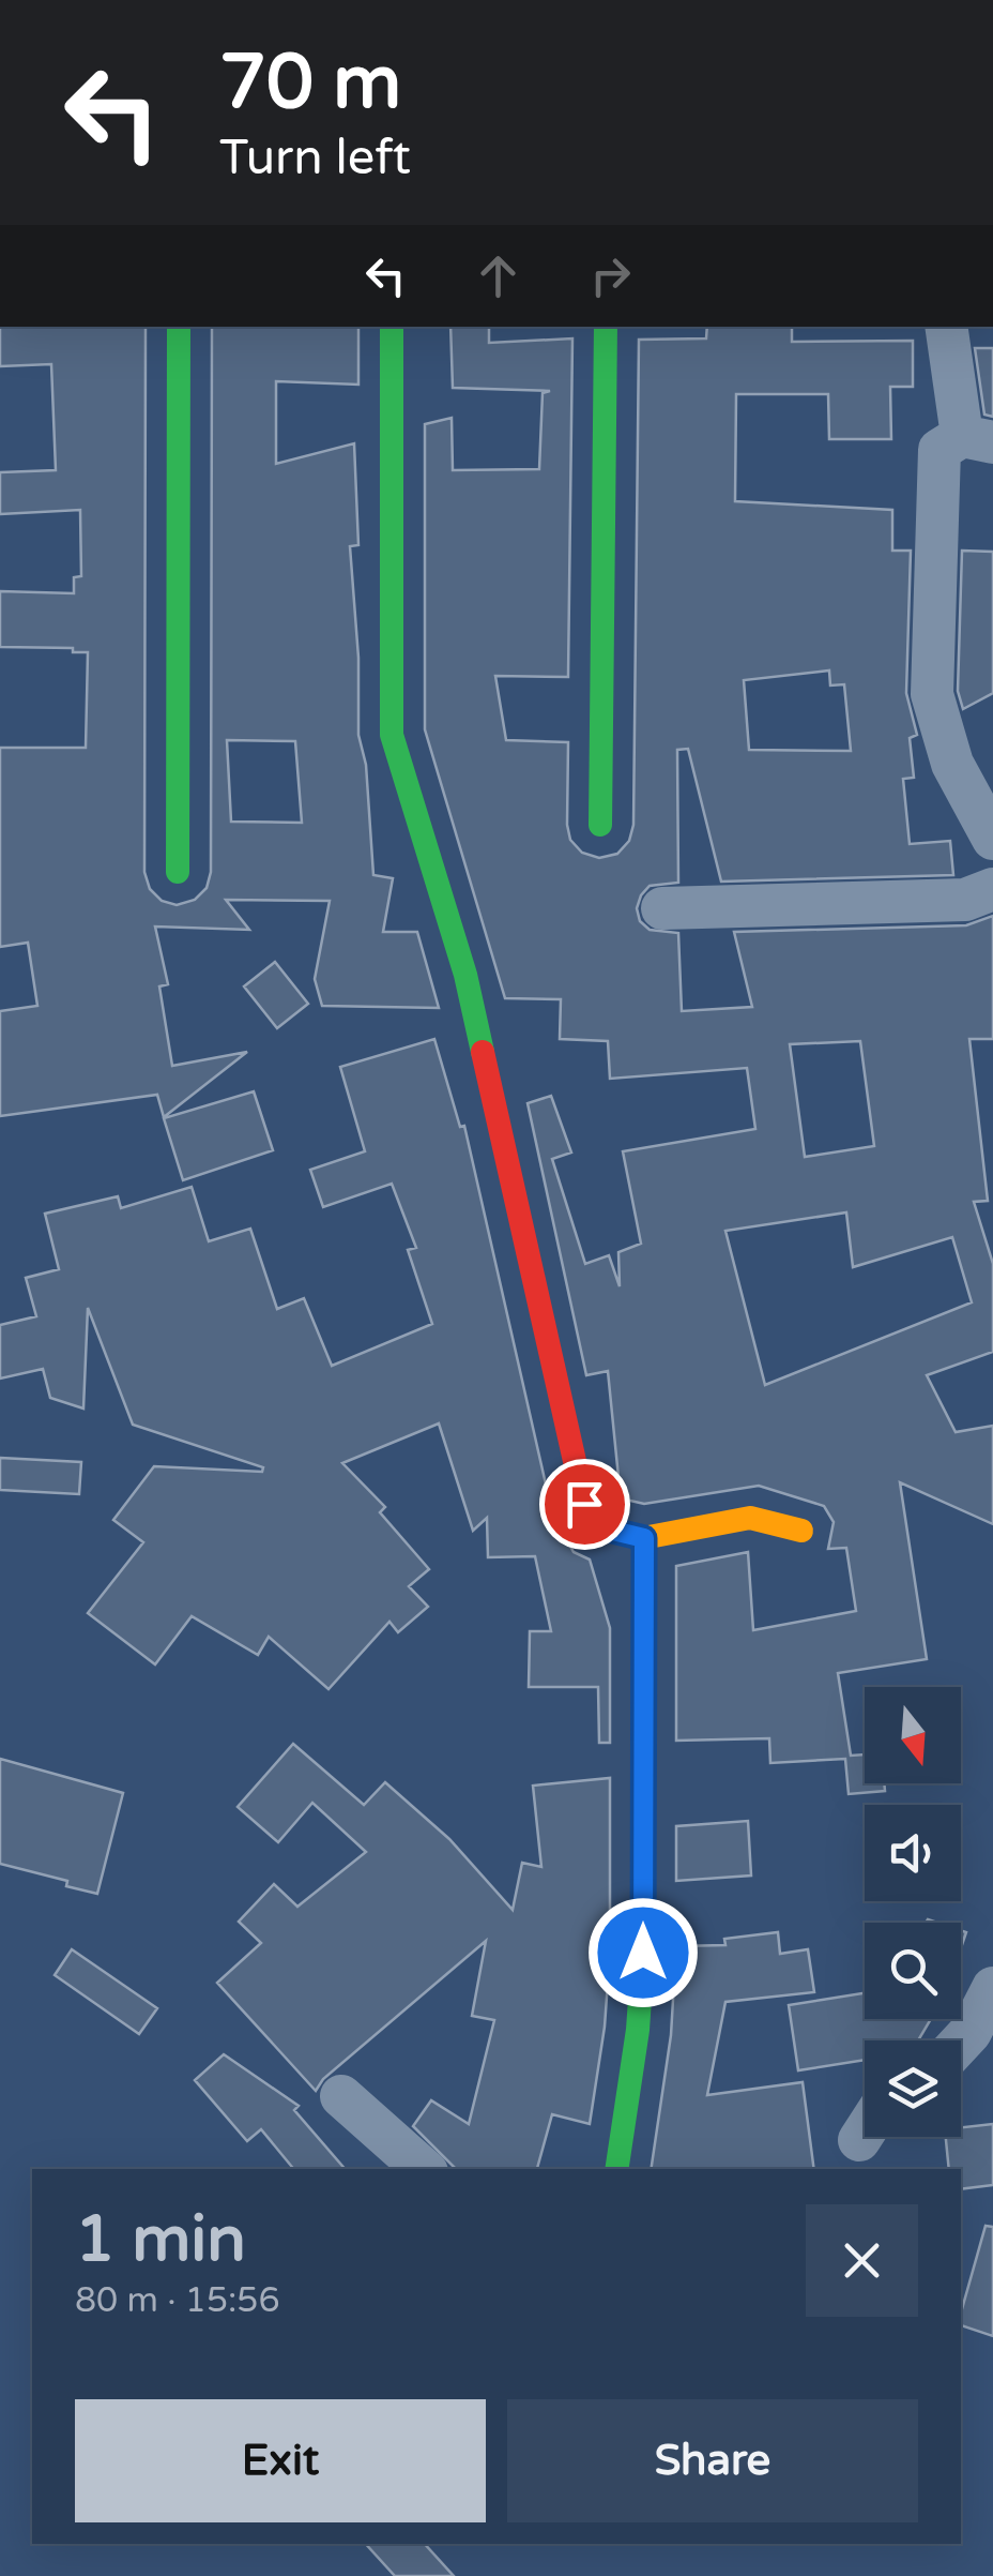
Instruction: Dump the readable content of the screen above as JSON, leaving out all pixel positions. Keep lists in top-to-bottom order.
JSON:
{
  "north": "bottom",
  "page": {
    "turn": ["70 m", "Turn left"],
    "heading": ["1 min", "80 m · 15:56"],
    "buttons": ["Exit", "Share"]
  }
}
